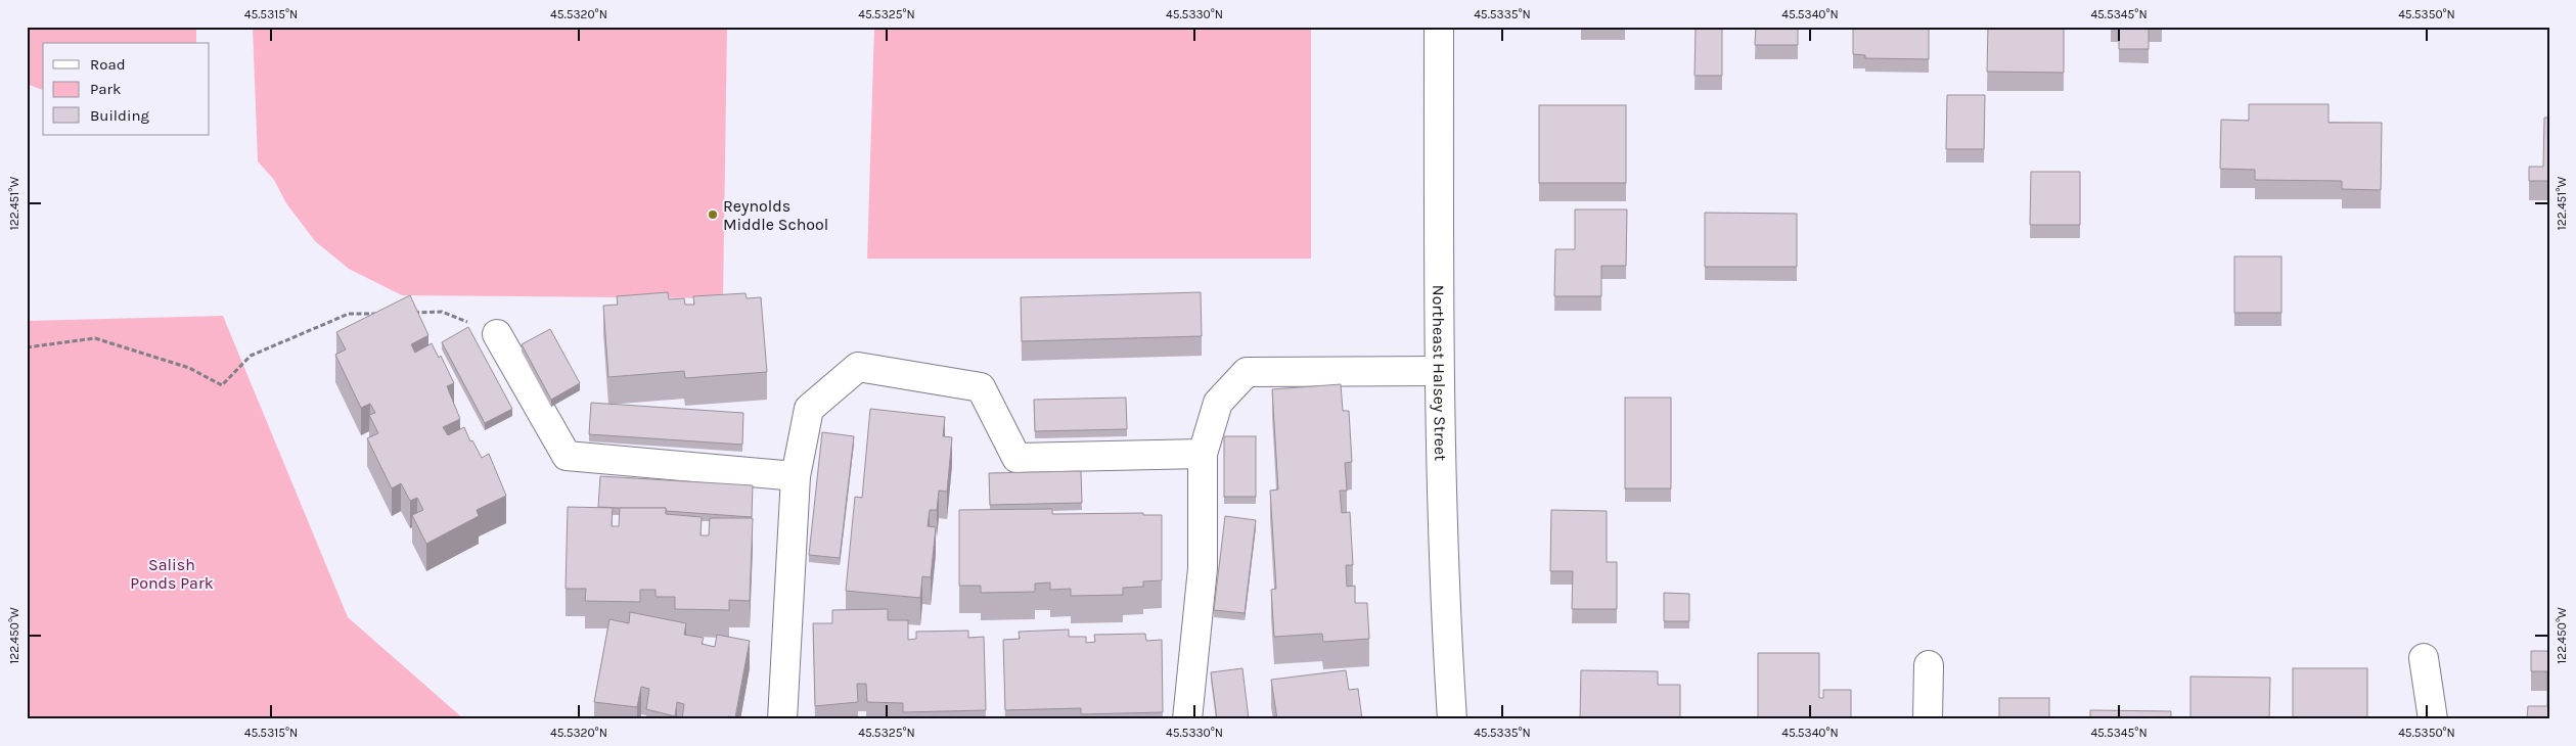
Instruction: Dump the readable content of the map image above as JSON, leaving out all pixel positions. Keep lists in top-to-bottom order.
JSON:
{
  "streets": {
    "street": ["Northeast Halsey Street"]
  },
  "parks": ["Salish Ponds Park"],
  "places": ["Reynolds Middle School"],
  "legend": ["Road", "Park", "Building"],
  "coordinates": [
    "45.5315°N",
    "45.5320°N",
    "45.5325°N",
    "45.5330°N",
    "45.5335°N",
    "45.5340°N",
    "45.5345°N",
    "45.5350°N",
    "122.451°W",
    "122.450°W"
  ]
}
